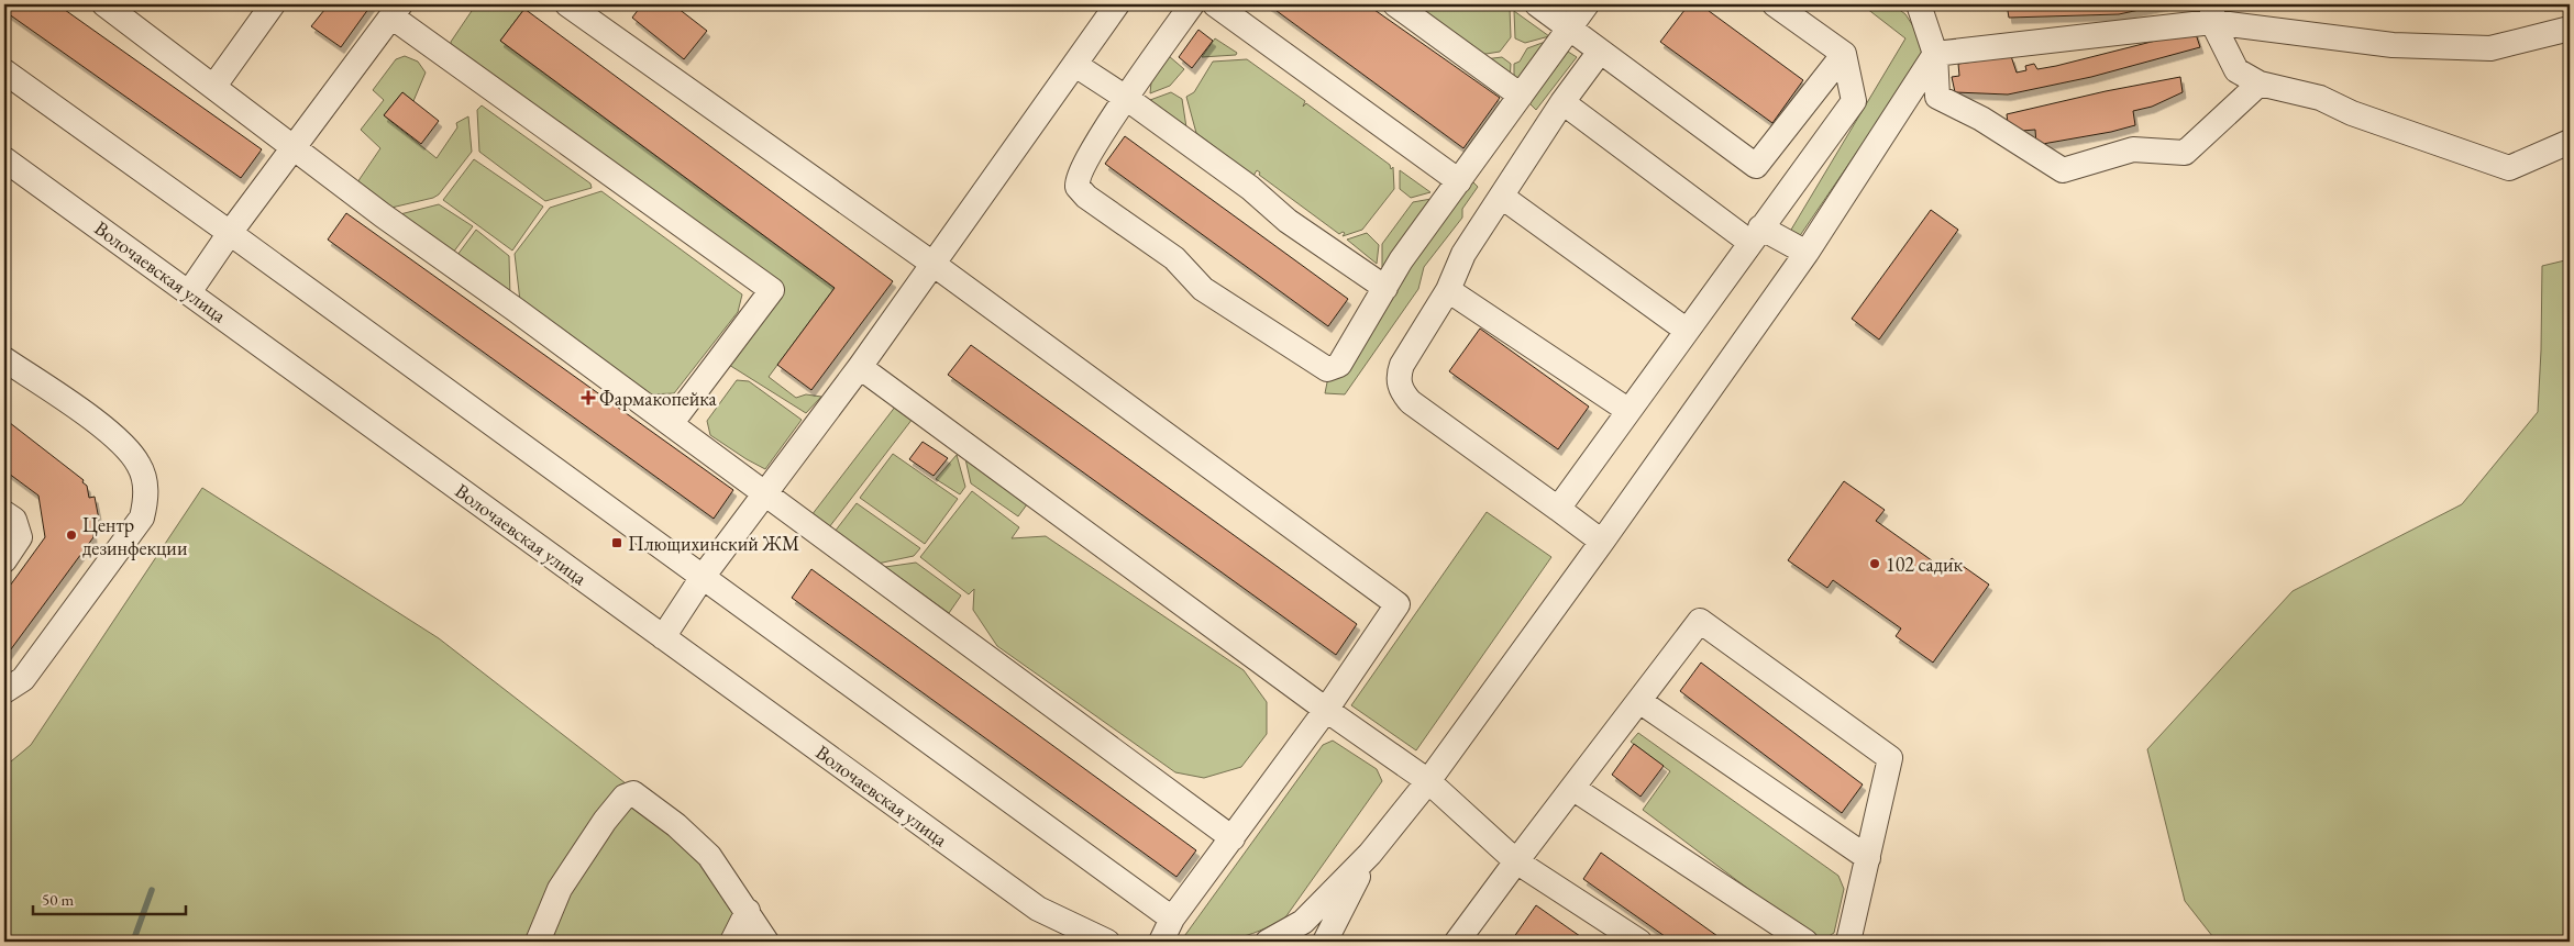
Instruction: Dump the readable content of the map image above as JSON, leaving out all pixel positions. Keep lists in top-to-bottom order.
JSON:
{
  "streets": {
    "street": ["Волочаевская улица"]
  },
  "places": {
    "health": ["Фармакопейка"],
    "other": ["Центр дезинфекции", "102 садик"],
    "transit": ["Плющихинский ЖМ"]
  },
  "scale_bar": "50 m"
}
